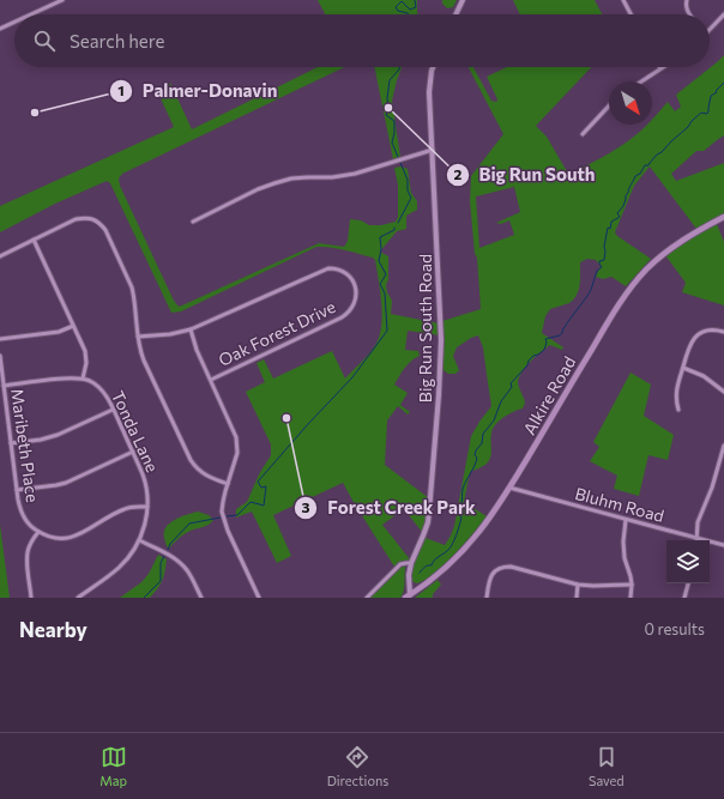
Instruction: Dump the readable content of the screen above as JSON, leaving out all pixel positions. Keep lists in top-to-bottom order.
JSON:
{
  "streets": {
    "main road": ["Alkire Road"],
    "street": [
      "Big Run South Road",
      "Oak Forest Drive",
      "Tonda Lane",
      "Maribeth Place",
      "Bluhm Road"
    ]
  },
  "crossings": [
    ["Big Run South Road", "Alkire Road"],
    ["Alkire Road", "Bluhm Road"]
  ],
  "places": ["Big Run South", "Palmer-Donavin", "Forest Creek Park"],
  "north": "bottom right",
  "page": {
    "search": "Search here",
    "heading": ["Nearby", "0 results"],
    "nav": ["Map", "Directions", "Saved"]
  }
}
